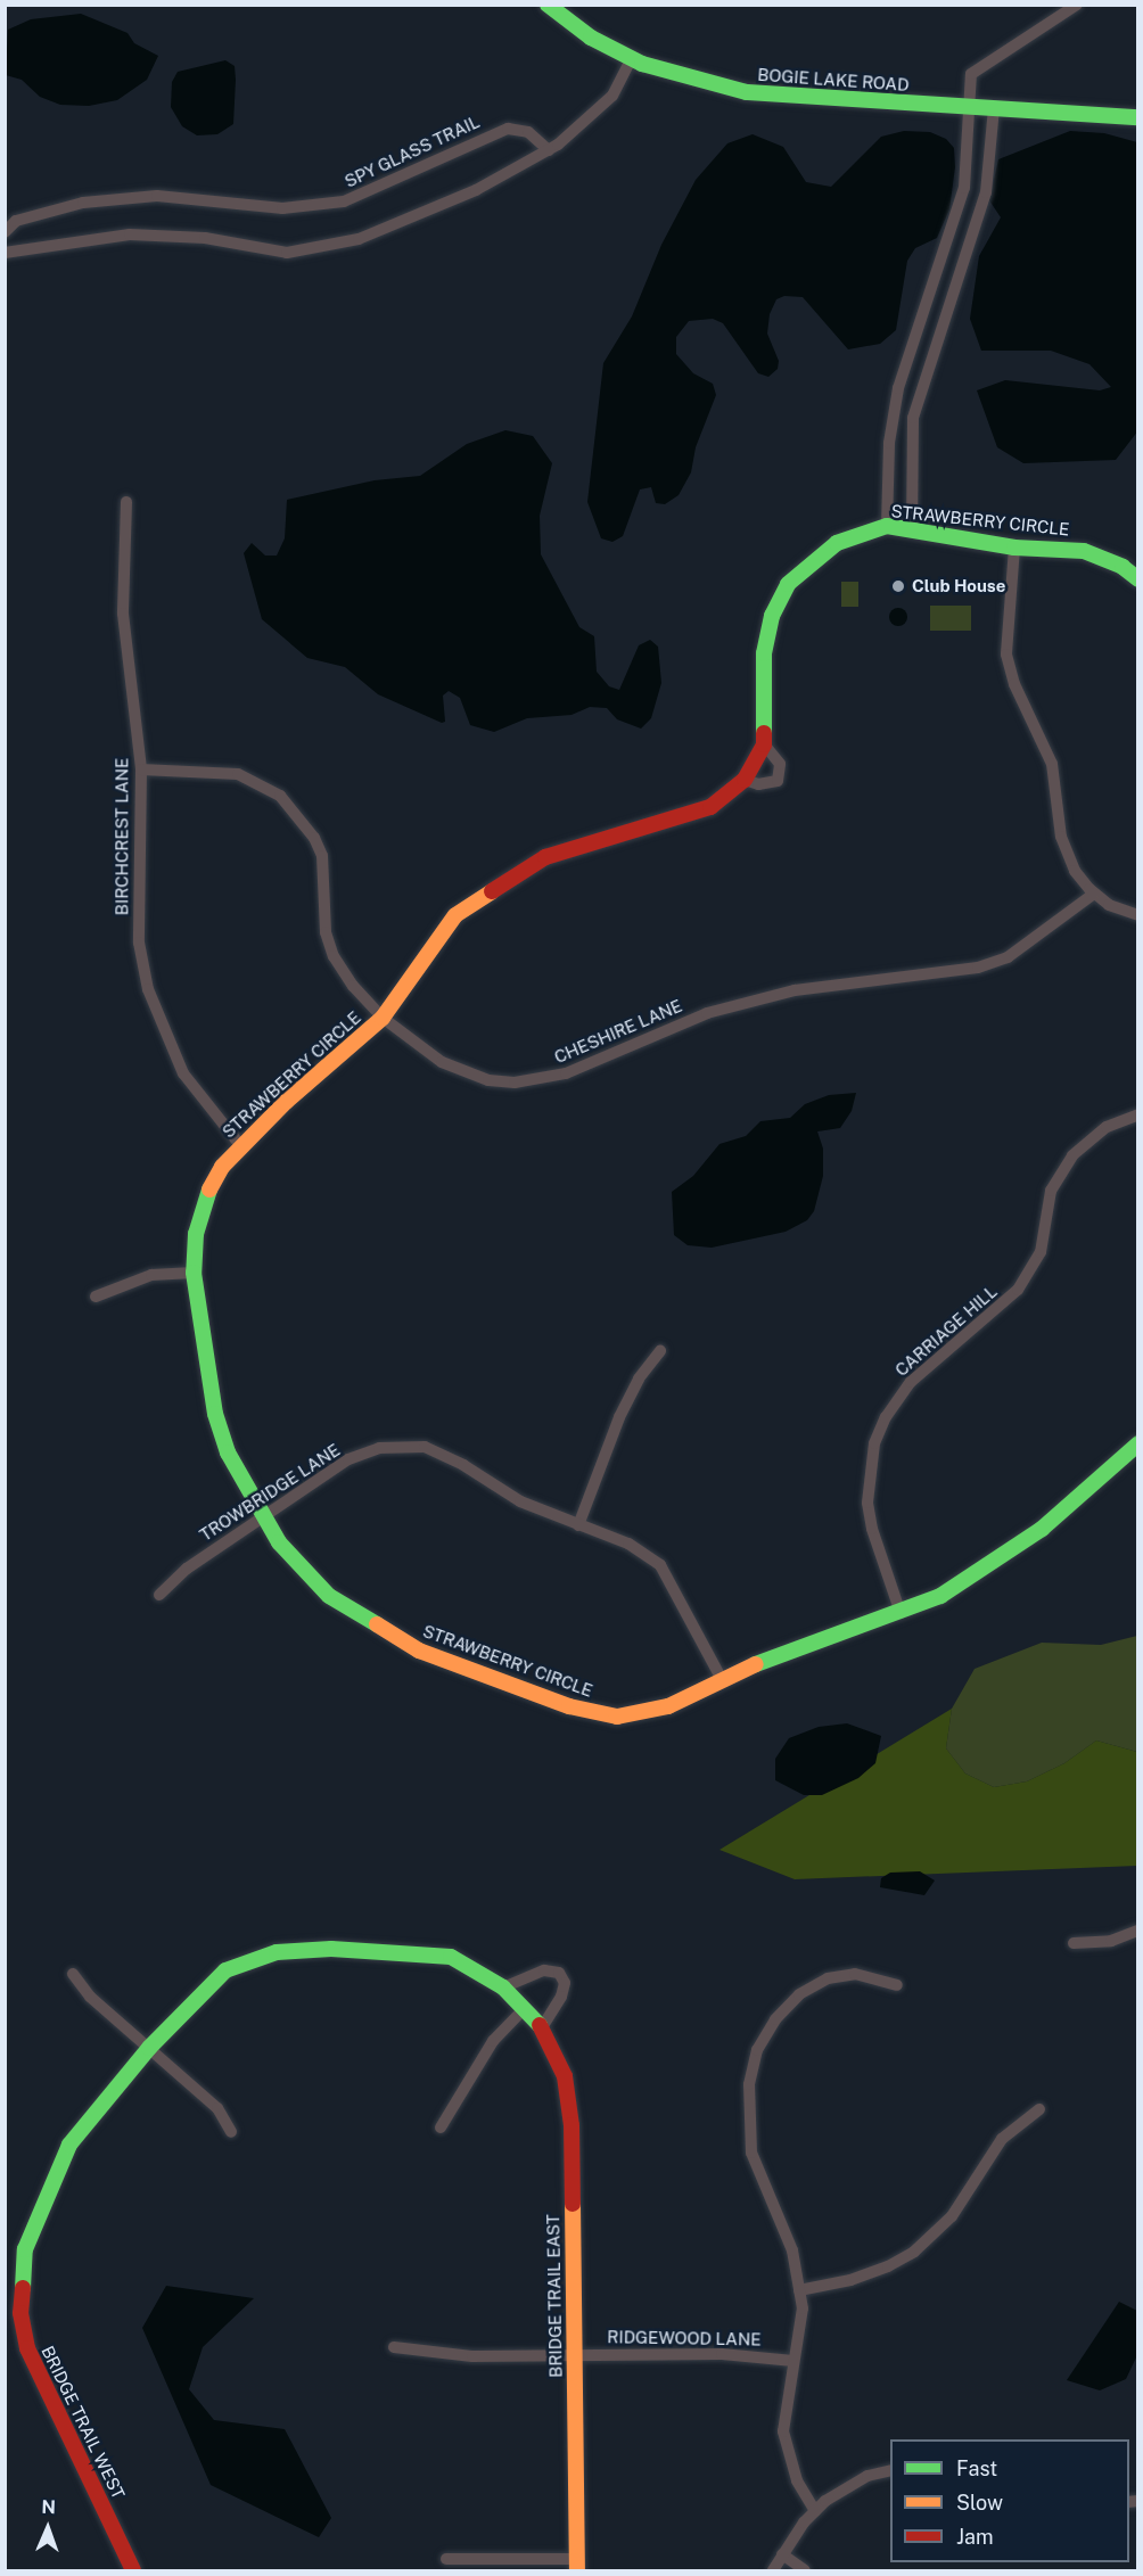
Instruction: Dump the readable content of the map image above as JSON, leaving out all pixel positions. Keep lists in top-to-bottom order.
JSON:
{
  "streets": {
    "street": [
      "BOGIE LAKE ROAD",
      "SPY GLASS TRAIL",
      "STRAWBERRY CIRCLE",
      "BIRCHCREST LANE",
      "CHESHIRE LANE",
      "CARRIAGE HILL",
      "TROWBRIDGE LANE",
      "BRIDGE TRAIL EAST",
      "RIDGEWOOD LANE",
      "BRIDGE TRAIL WEST"
    ]
  },
  "crossings": [
    ["STRAWBERRY CIRCLE", "BIRCHCREST LANE"],
    ["STRAWBERRY CIRCLE", "CHESHIRE LANE"],
    ["STRAWBERRY CIRCLE", "CARRIAGE HILL"],
    ["STRAWBERRY CIRCLE", "TROWBRIDGE LANE"],
    ["BIRCHCREST LANE", "CHESHIRE LANE"],
    ["BRIDGE TRAIL EAST", "RIDGEWOOD LANE"],
    ["BRIDGE TRAIL EAST", "BRIDGE TRAIL WEST"]
  ],
  "places": ["Club House"],
  "legend": ["Fast", "Slow", "Jam"],
  "north": "top"
}
